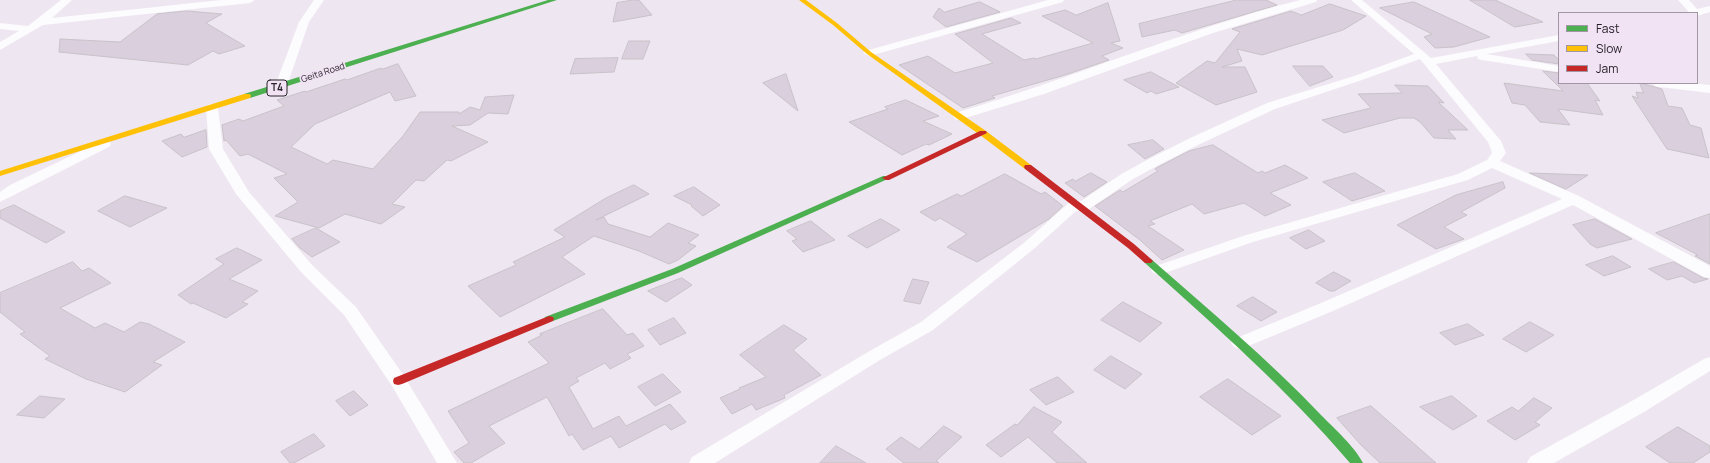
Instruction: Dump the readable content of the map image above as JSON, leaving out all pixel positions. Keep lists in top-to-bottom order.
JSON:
{
  "streets": {
    "main road": ["Geita Road", "T4"]
  },
  "legend": ["Fast", "Slow", "Jam"]
}
